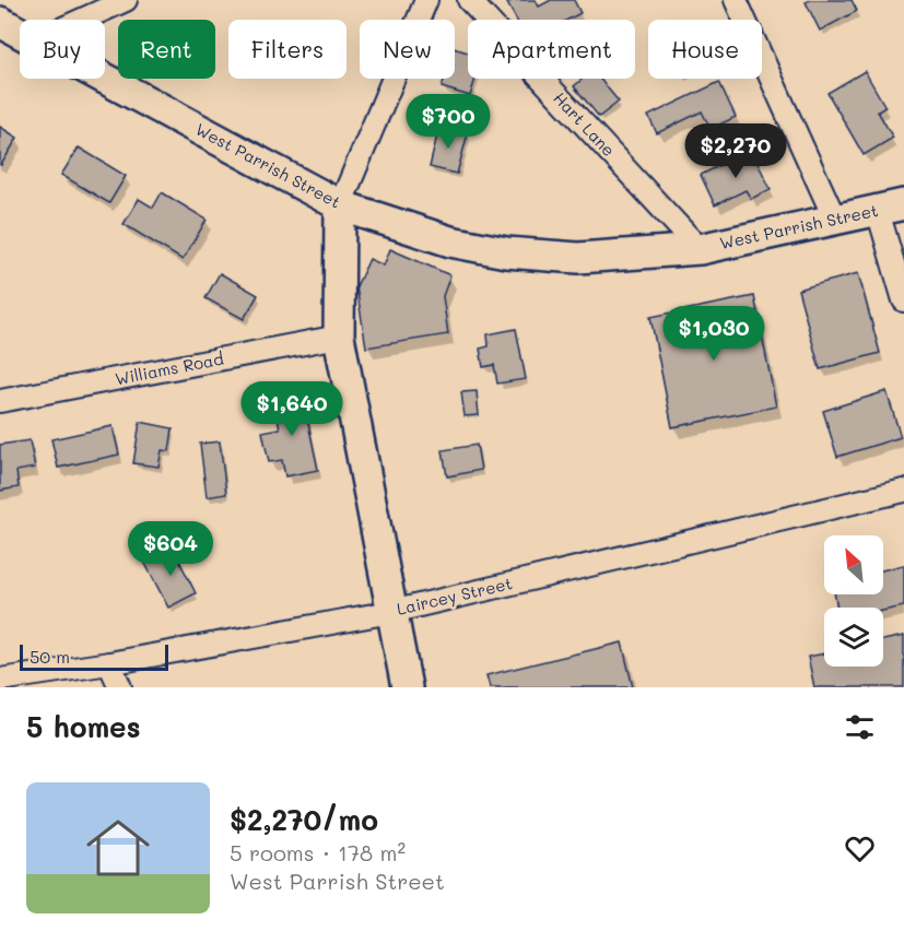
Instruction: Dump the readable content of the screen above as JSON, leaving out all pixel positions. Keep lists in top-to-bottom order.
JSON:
{
  "streets": {
    "street": [
      "Hart Lane",
      "West Parrish Street",
      "Williams Road",
      "Laircey Street"
    ]
  },
  "crossings": [
    ["Hart Lane", "West Parrish Street"]
  ],
  "scale_bar": "50 m",
  "north": "top left",
  "page": {
    "chip": [
      "Buy",
      "Rent",
      "Filters",
      "New",
      "Apartment",
      "House"
    ],
    "price": [
      "$700",
      "$2,270",
      "$1,030",
      "$1,640",
      "$604"
    ],
    "scale": "50 m",
    "heading": "5 homes",
    "list": [
      {
        "name": "$2,270/mo",
        "note": "5 rooms · 178 m² · West Parrish Street"
      }
    ]
  }
}
